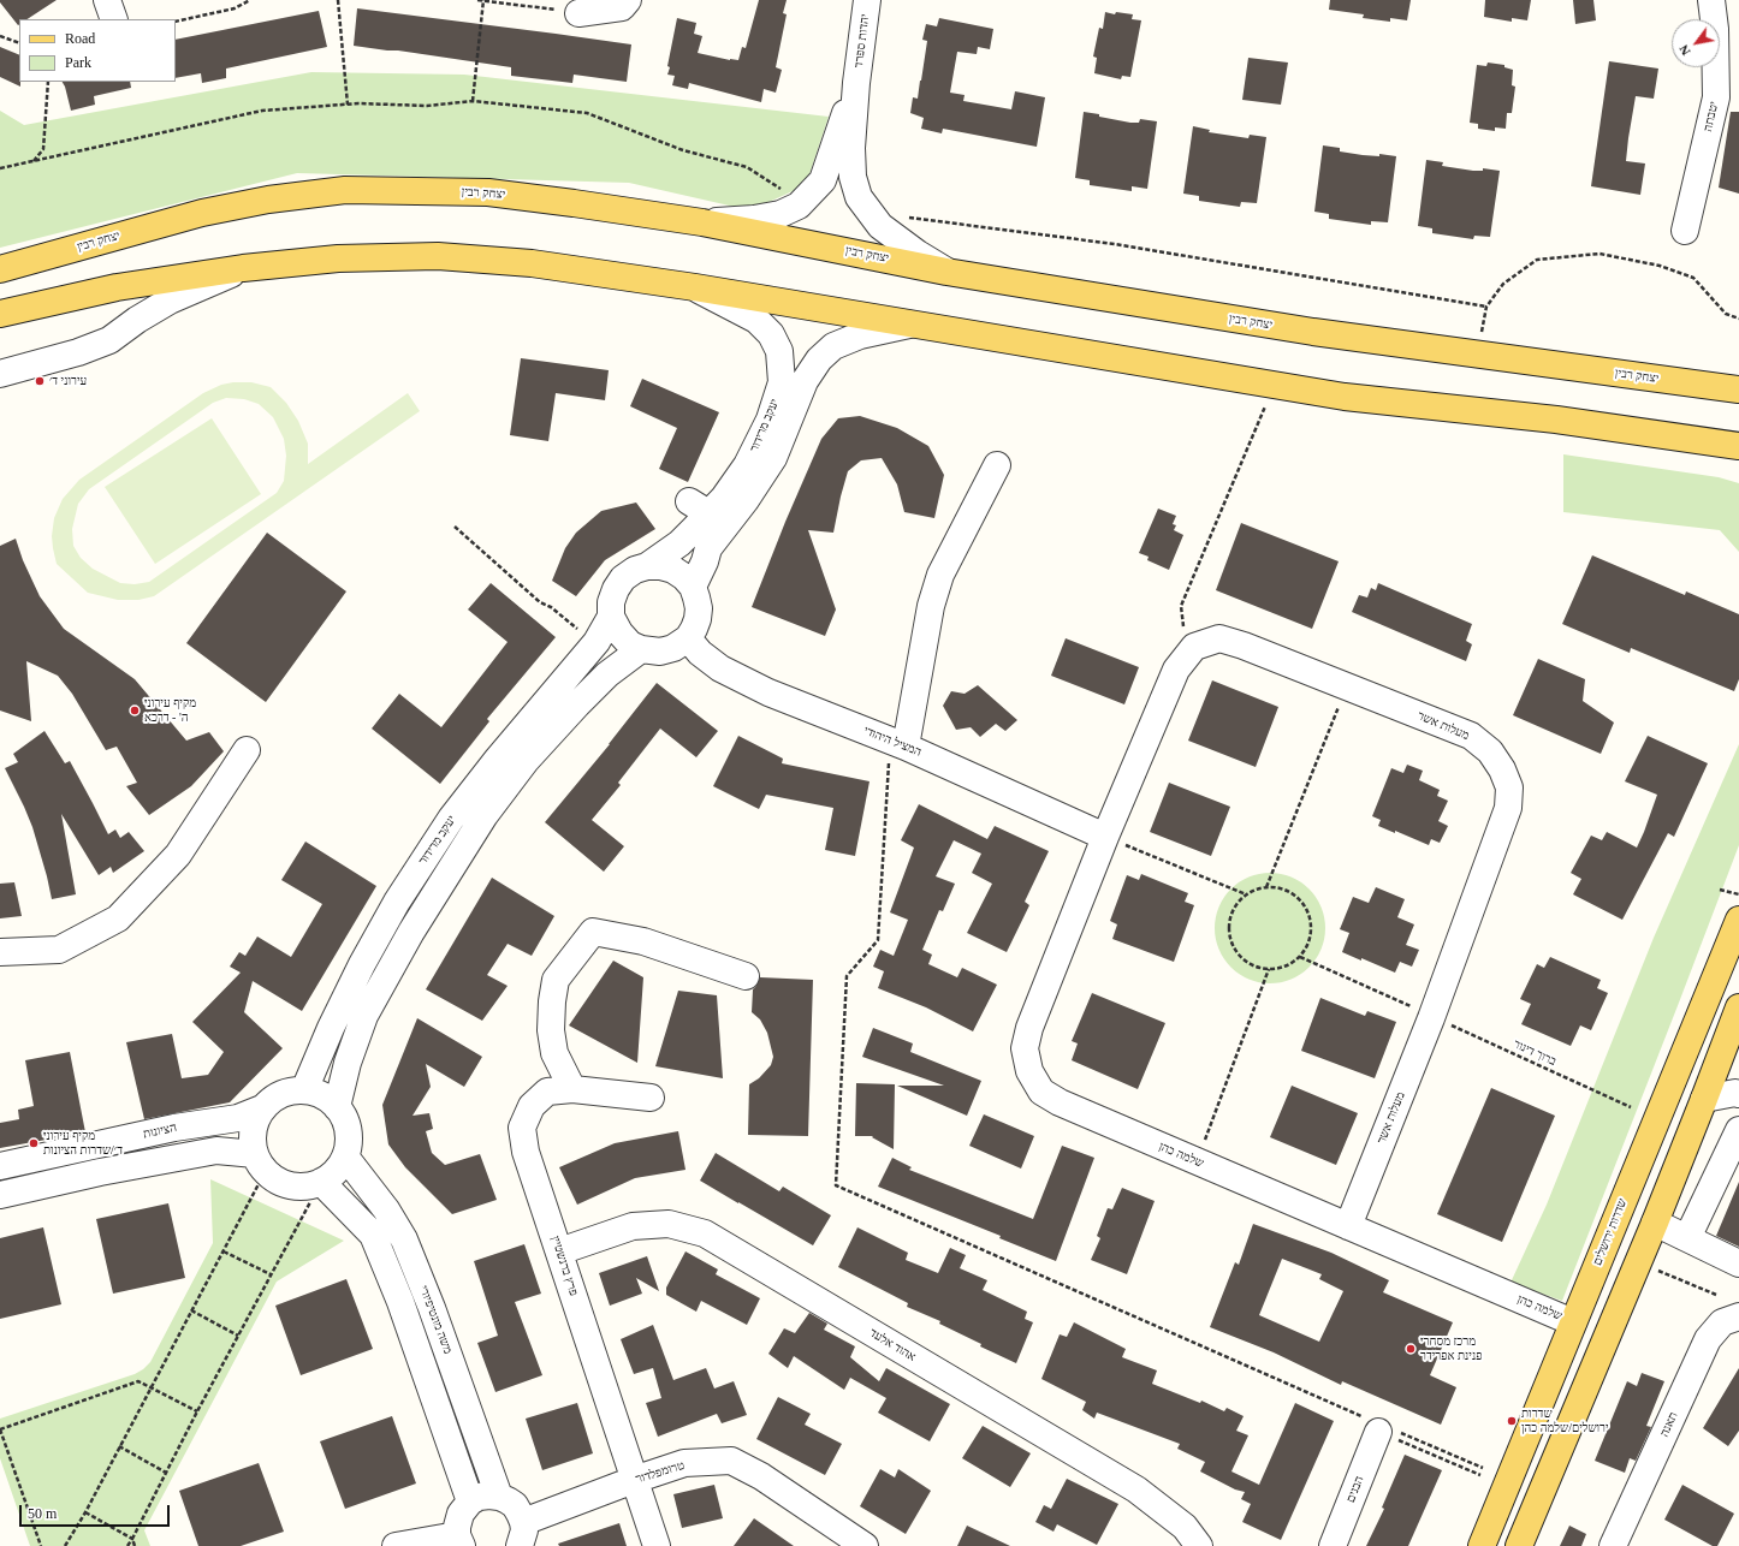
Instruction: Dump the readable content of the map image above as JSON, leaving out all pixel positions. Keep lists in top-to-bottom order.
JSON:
{
  "streets": {
    "main road": ["יצחק רבין", "שדרות ירושלים"],
    "street": [
      "יהדות ספרד",
      "יטבתה",
      "יעקב מרידור",
      "מעלות אשר",
      "המציל היהודי",
      "הציונות",
      "שלמה כהן",
      "פרץ ברנשטיין",
      "משה מונטיפיורי",
      "אהוד אלעד",
      "תאנה",
      "טרומפלדור",
      "הבנים"
    ],
    "path": ["ברוך דינור"]
  },
  "crossings": [
    ["יעקב מרידור", "המציל היהודי"],
    ["יעקב מרידור", "הציונות"],
    ["יעקב מרידור", "משה מונטיפיורי"],
    ["מעלות אשר", "ברוך דינור"],
    ["מעלות אשר", "שלמה כהן"],
    ["המציל היהודי", "שלמה כהן"],
    ["הציונות", "משה מונטיפיורי"],
    ["שלמה כהן", "שדרות ירושלים"],
    ["פרץ ברנשטיין", "אהוד אלעד"],
    ["פרץ ברנשטיין", "טרומפלדור"]
  ],
  "places": [
    "עירוני ד׳",
    "מקיף עירוני ה' - דרכא",
    "מקיף עירוני ד׳/שדרות הציונות",
    "מרכז מסחרי פנינת אפרידר",
    "שדרות ירושלים/שלמה כהן"
  ],
  "legend": ["Road", "Park"],
  "scale_bar": "50 m",
  "north": "bottom left"
}
